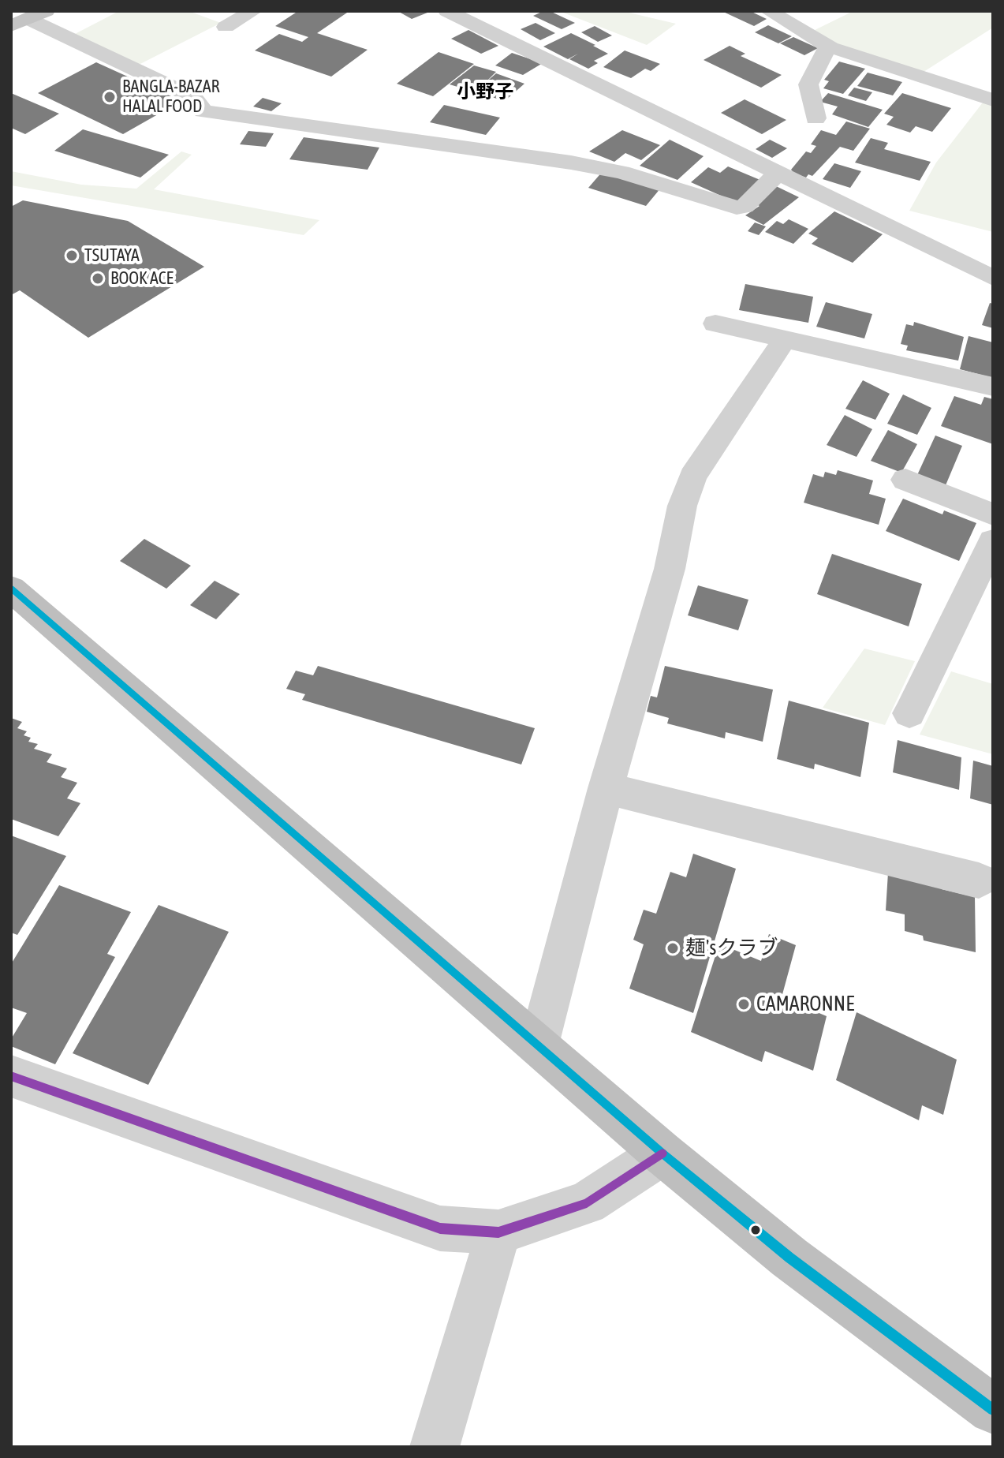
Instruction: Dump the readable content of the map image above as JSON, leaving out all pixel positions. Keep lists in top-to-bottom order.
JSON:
{
  "districts": ["小野子"],
  "places": [
    "BANGLA-BAZAR HALAL FOOD",
    "TSUTAYA",
    "BOOK ACE",
    "麺'sクラブ",
    "CAMARONNE"
  ]
}
